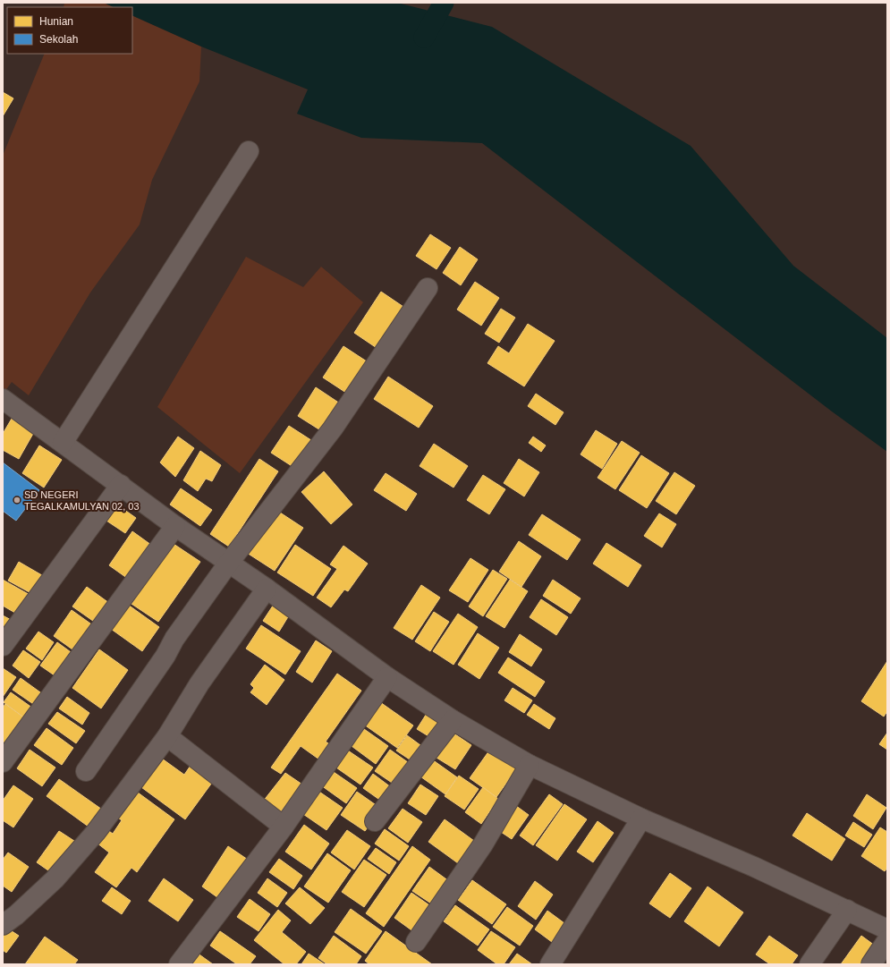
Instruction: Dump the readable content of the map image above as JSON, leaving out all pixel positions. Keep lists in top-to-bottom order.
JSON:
{
  "places": ["SD NEGERI TEGALKAMULYAN 02, 03"],
  "legend": ["Hunian", "Sekolah"]
}
